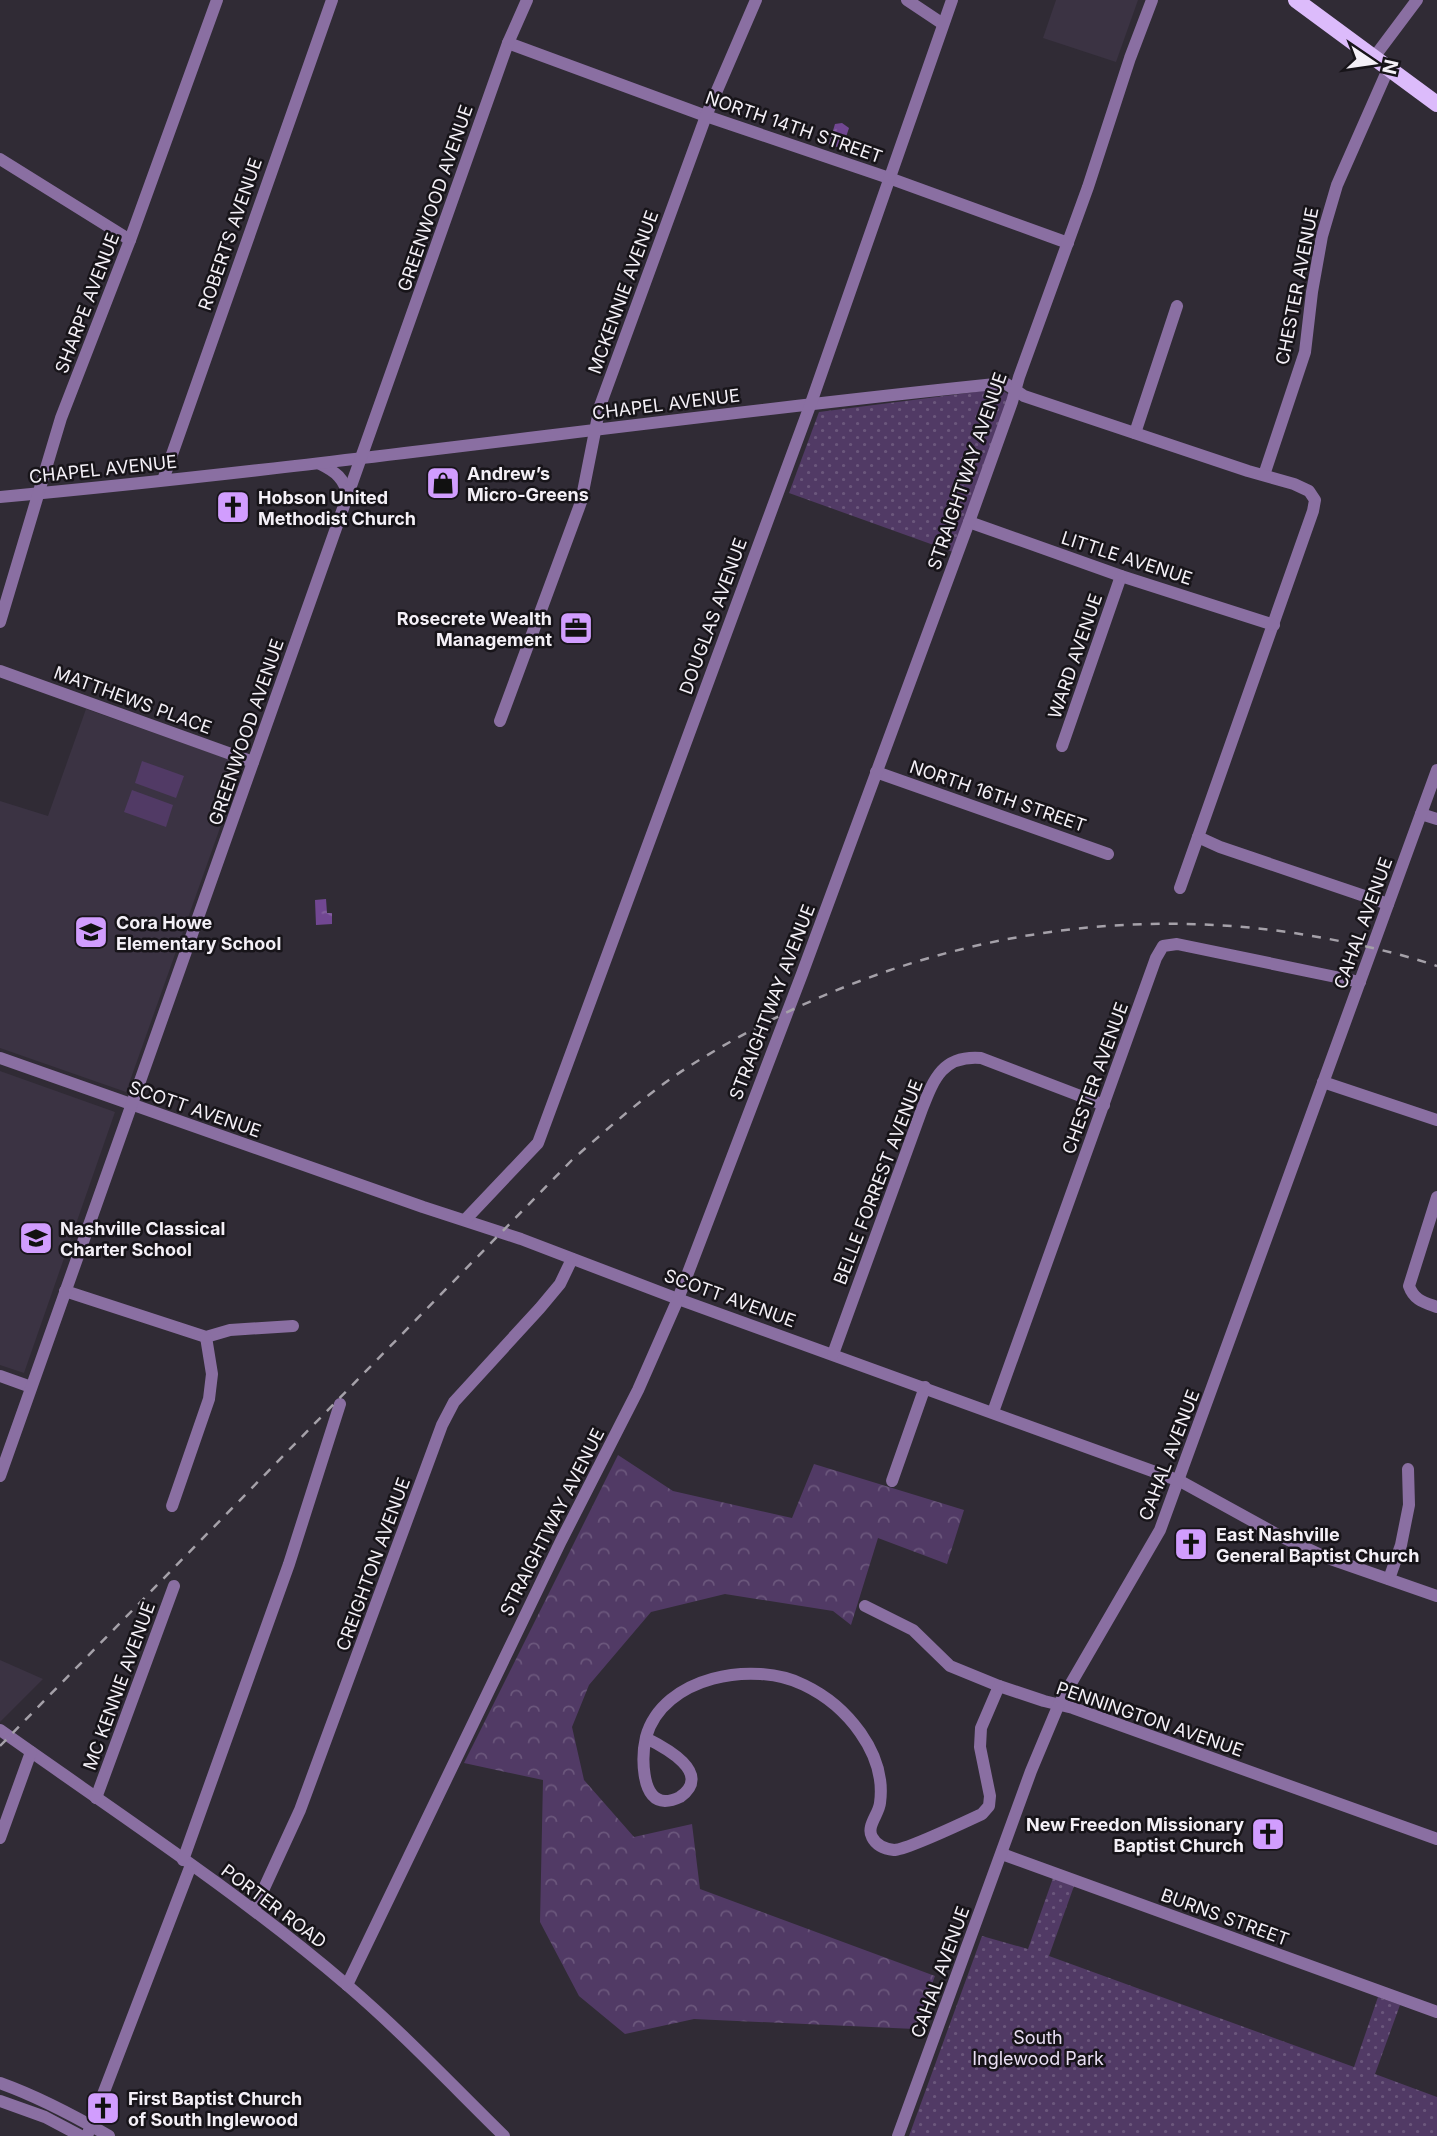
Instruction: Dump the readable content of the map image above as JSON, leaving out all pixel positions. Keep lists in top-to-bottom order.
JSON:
{
  "streets": {
    "street": [
      "NORTH 14TH STREET",
      "GREENWOOD AVENUE",
      "ROBERTS AVENUE",
      "CHESTER AVENUE",
      "MCKENNIE AVENUE",
      "SHARPE AVENUE",
      "CHAPEL AVENUE",
      "STRAIGHTWAY AVENUE",
      "LITTLE AVENUE",
      "DOUGLAS AVENUE",
      "WARD AVENUE",
      "MATTHEWS PLACE",
      "NORTH 16TH STREET",
      "CAHAL AVENUE",
      "SCOTT AVENUE",
      "BELLE FORREST AVENUE",
      "CREIGHTON AVENUE",
      "MC KENNIE AVENUE",
      "PENNINGTON AVENUE",
      "PORTER ROAD",
      "BURNS STREET"
    ]
  },
  "crossings": [
    ["NORTH 14TH STREET", "GREENWOOD AVENUE"],
    ["NORTH 14TH STREET", "MCKENNIE AVENUE"],
    ["NORTH 14TH STREET", "STRAIGHTWAY AVENUE"],
    ["NORTH 14TH STREET", "DOUGLAS AVENUE"],
    ["GREENWOOD AVENUE", "CHAPEL AVENUE"],
    ["GREENWOOD AVENUE", "MATTHEWS PLACE"],
    ["GREENWOOD AVENUE", "SCOTT AVENUE"],
    ["ROBERTS AVENUE", "CHAPEL AVENUE"],
    ["CHESTER AVENUE", "CHAPEL AVENUE"],
    ["CHESTER AVENUE", "CAHAL AVENUE"],
    ["CHESTER AVENUE", "SCOTT AVENUE"],
    ["CHESTER AVENUE", "BELLE FORREST AVENUE"],
    ["MCKENNIE AVENUE", "CHAPEL AVENUE"],
    ["SHARPE AVENUE", "CHAPEL AVENUE"],
    ["CHAPEL AVENUE", "STRAIGHTWAY AVENUE"],
    ["CHAPEL AVENUE", "LITTLE AVENUE"],
    ["CHAPEL AVENUE", "DOUGLAS AVENUE"],
    ["STRAIGHTWAY AVENUE", "LITTLE AVENUE"],
    ["STRAIGHTWAY AVENUE", "NORTH 16TH STREET"],
    ["STRAIGHTWAY AVENUE", "SCOTT AVENUE"],
    ["STRAIGHTWAY AVENUE", "PORTER ROAD"],
    ["LITTLE AVENUE", "WARD AVENUE"],
    ["DOUGLAS AVENUE", "SCOTT AVENUE"],
    ["CAHAL AVENUE", "SCOTT AVENUE"],
    ["CAHAL AVENUE", "PENNINGTON AVENUE"],
    ["CAHAL AVENUE", "BURNS STREET"],
    ["SCOTT AVENUE", "BELLE FORREST AVENUE"],
    ["SCOTT AVENUE", "CREIGHTON AVENUE"],
    ["CREIGHTON AVENUE", "PORTER ROAD"],
    ["MC KENNIE AVENUE", "PORTER ROAD"]
  ],
  "parks": ["South Inglewood Park"],
  "places": {
    "shop": ["Andrew’s Micro-Greens"],
    "church": [
      "Hobson United Methodist Church",
      "East Nashville General Baptist Church",
      "New Freedon Missionary Baptist Church",
      "First Baptist Church of South Inglewood"
    ],
    "office": ["Rosecrete Wealth Management"],
    "school or university": ["Cora Howe Elementary School", "Nashville Classical Charter School"]
  },
  "north": "right"
}
